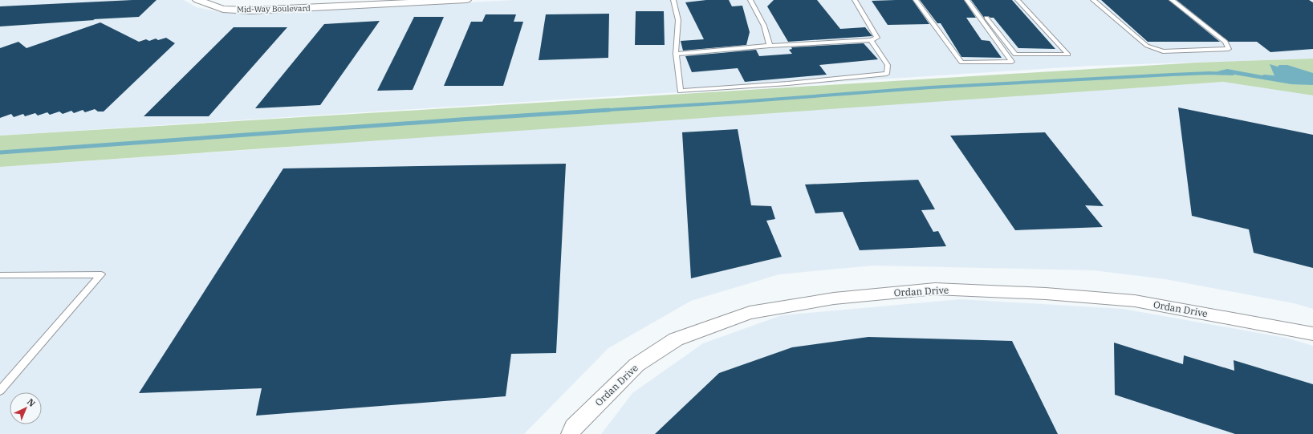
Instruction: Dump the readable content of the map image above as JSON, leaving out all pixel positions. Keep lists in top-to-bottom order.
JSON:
{
  "streets": {
    "street": ["Mid-Way Boulevard", "Ordan Drive"]
  },
  "north": "top right"
}
